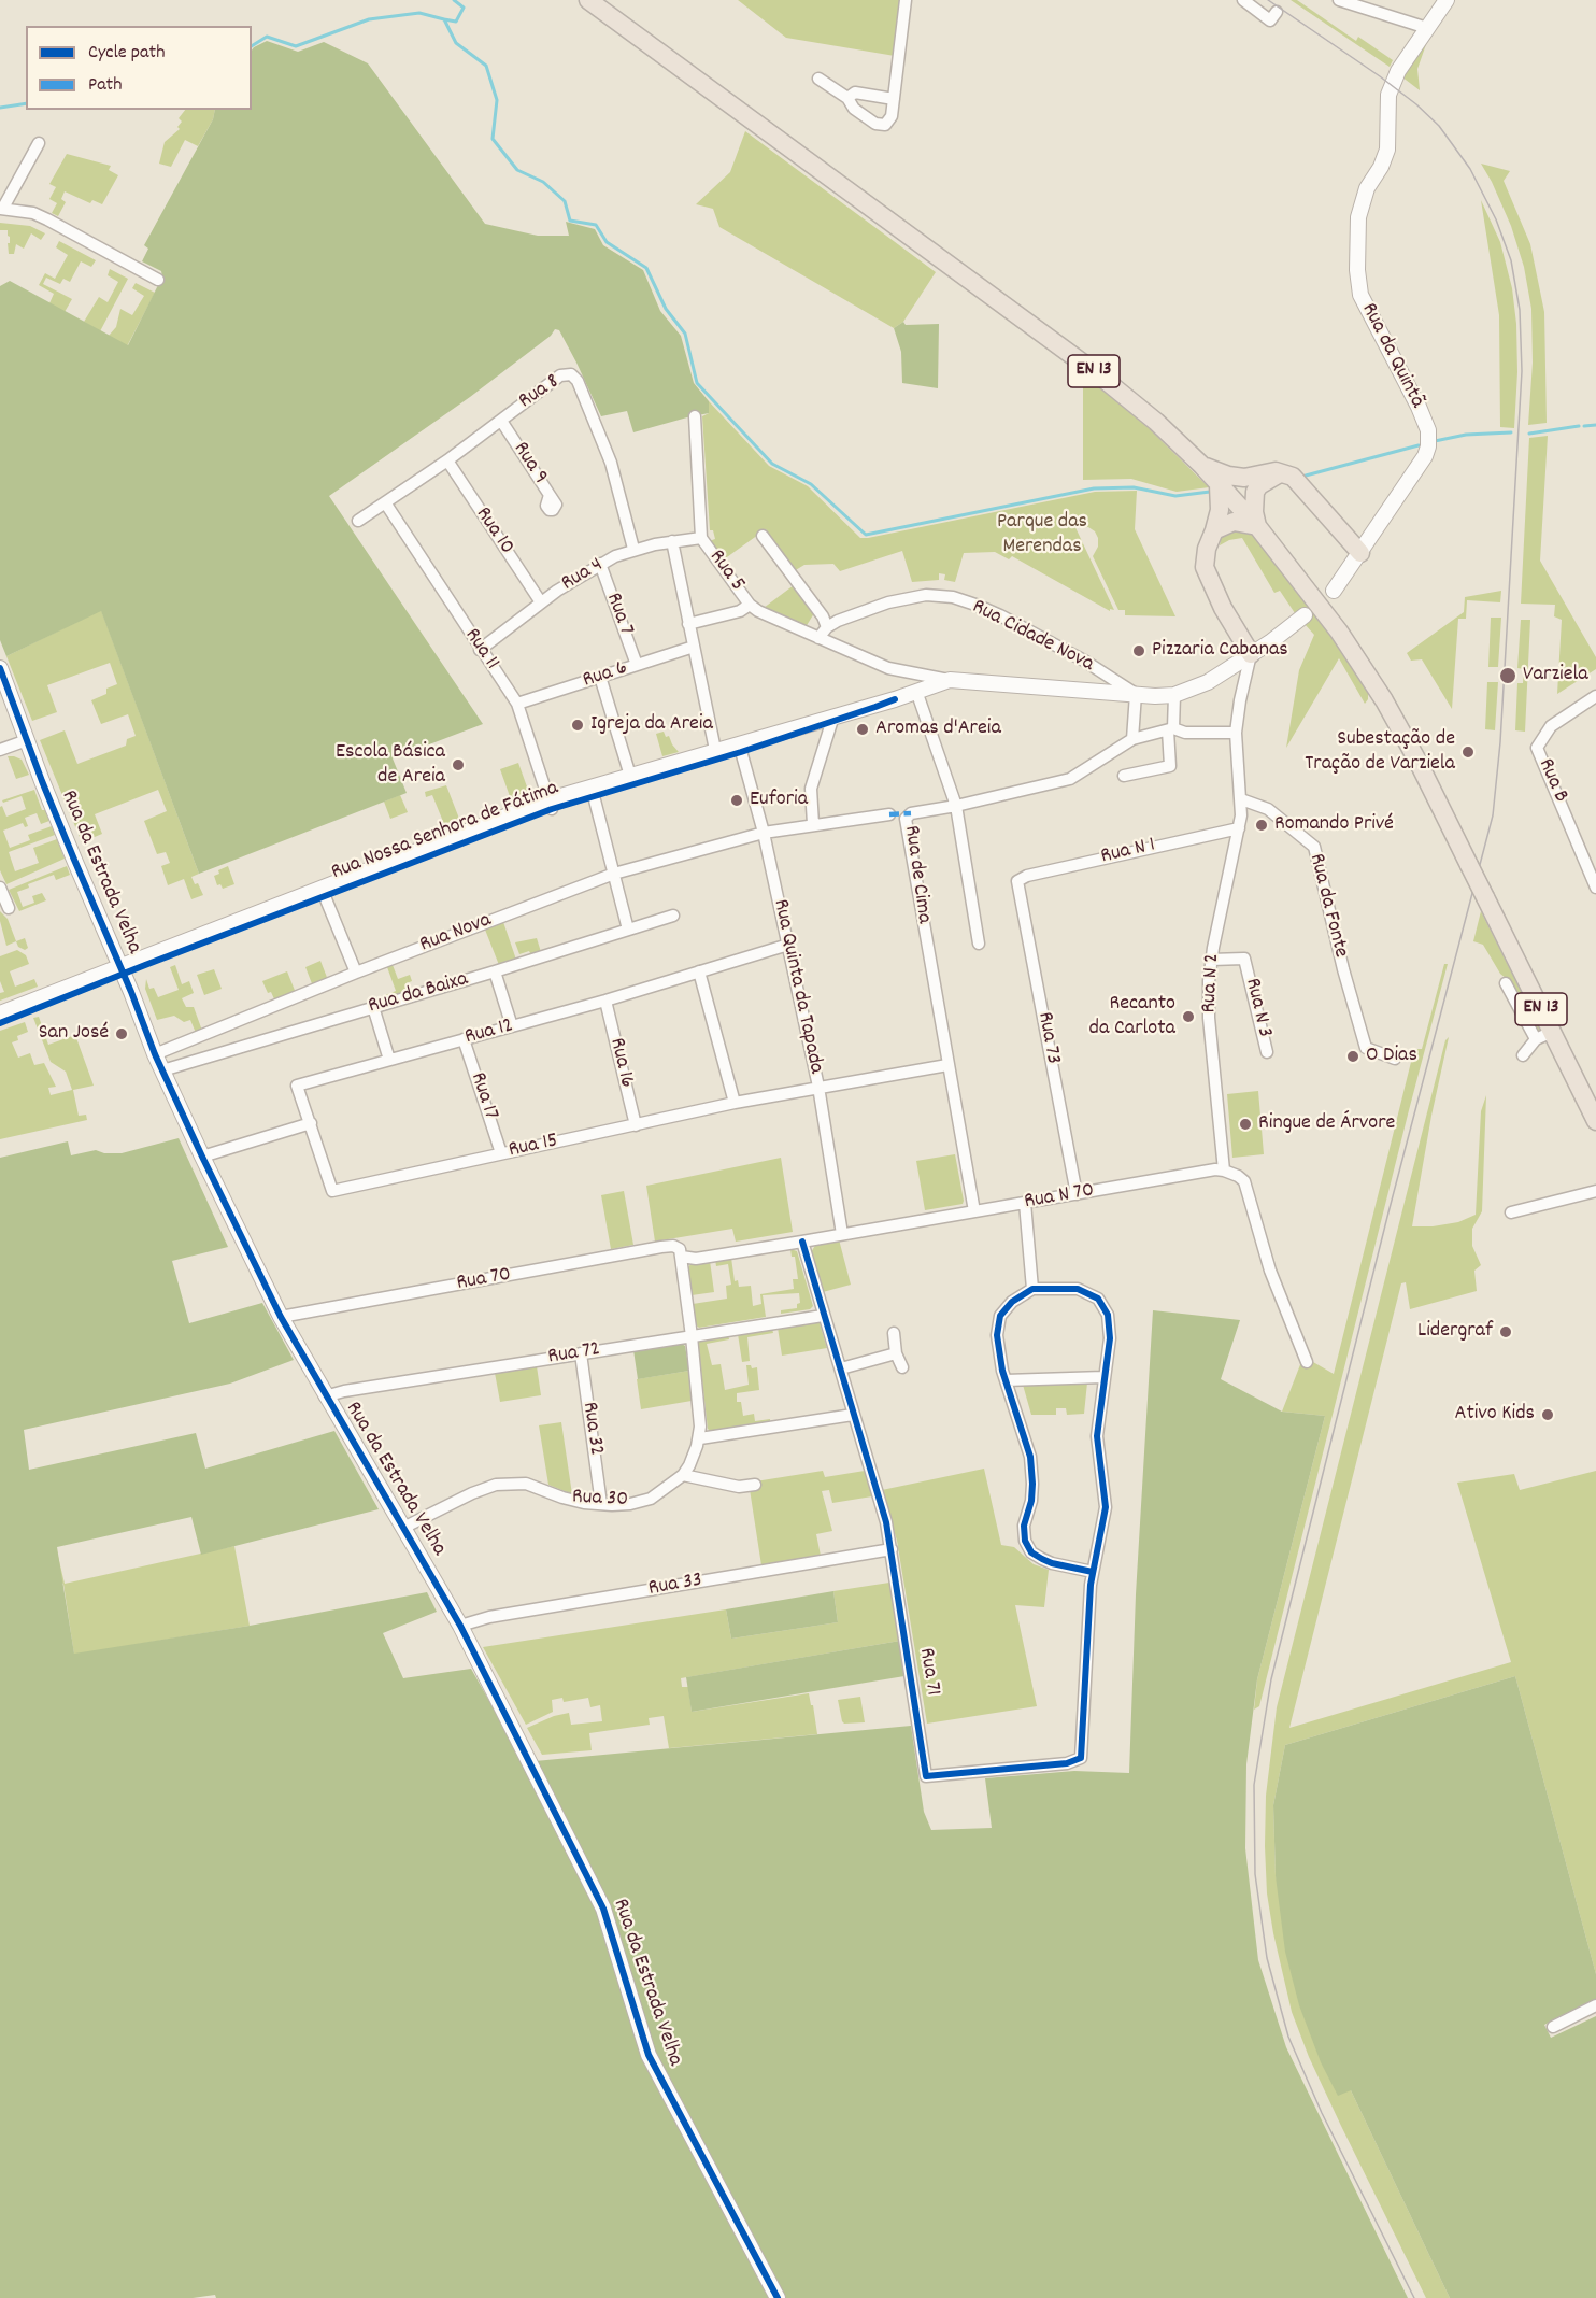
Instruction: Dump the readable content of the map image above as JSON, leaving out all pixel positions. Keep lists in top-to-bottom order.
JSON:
{
  "streets": {
    "main road": ["EN 13"],
    "street": [
      "Rua da Quintã",
      "Rua 8",
      "Rua 9",
      "Rua 10",
      "Rua 5",
      "Rua 4",
      "Rua 7",
      "Rua Cidade Nova",
      "Rua 11",
      "Rua 6",
      "Rua B",
      "Rua Nossa Senhora de Fátima",
      "Rua N 1",
      "Rua da Estrada Velha",
      "Rua de Cima",
      "Rua da Fonte",
      "Rua Nova",
      "Rua N 2",
      "Rua Quinta da Tapada",
      "Rua da Baixa",
      "Rua N 3",
      "Rua 12",
      "Rua 73",
      "Rua 16",
      "Rua 17",
      "Rua 15",
      "Rua N 70",
      "Rua 70",
      "Rua 72",
      "Rua 32",
      "Rua 30",
      "Rua 33",
      "Rua 71"
    ]
  },
  "crossings": [
    ["Rua 8", "Rua 9"],
    ["Rua 8", "Rua 10"],
    ["Rua 8", "Rua 4"],
    ["Rua 8", "Rua 11"],
    ["Rua 10", "Rua 4"],
    ["Rua 5", "Rua 4"],
    ["Rua 4", "Rua 7"],
    ["Rua 4", "Rua 11"],
    ["Rua 7", "Rua 6"],
    ["Rua 11", "Rua 6"],
    ["Rua 11", "Rua Nossa Senhora de Fátima"],
    ["Rua Nossa Senhora de Fátima", "Rua da Estrada Velha"],
    ["Rua Nossa Senhora de Fátima", "Rua Quinta da Tapada"],
    ["Rua N 1", "Rua N 2"],
    ["Rua N 1", "Rua 73"],
    ["Rua da Estrada Velha", "Rua Nova"],
    ["Rua da Estrada Velha", "Rua da Baixa"],
    ["Rua da Estrada Velha", "Rua 70"],
    ["Rua da Estrada Velha", "Rua 72"],
    ["Rua da Estrada Velha", "Rua 30"],
    ["Rua da Estrada Velha", "Rua 33"],
    ["Rua de Cima", "Rua 15"],
    ["Rua de Cima", "Rua N 70"],
    ["Rua da Fonte", "Rua N 2"],
    ["Rua Nova", "Rua Quinta da Tapada"],
    ["Rua N 2", "Rua N 3"],
    ["Rua N 2", "Rua N 70"],
    ["Rua Quinta da Tapada", "Rua 12"],
    ["Rua Quinta da Tapada", "Rua 15"],
    ["Rua Quinta da Tapada", "Rua N 70"],
    ["Rua 12", "Rua 16"],
    ["Rua 12", "Rua 17"],
    ["Rua 12", "Rua 15"],
    ["Rua 73", "Rua N 70"],
    ["Rua 16", "Rua 15"],
    ["Rua 17", "Rua 15"],
    ["Rua N 70", "Rua 70"],
    ["Rua N 70", "Rua 71"],
    ["Rua 72", "Rua 32"],
    ["Rua 72", "Rua 71"],
    ["Rua 32", "Rua 30"],
    ["Rua 33", "Rua 71"]
  ],
  "parks": ["Parque das Merendas"],
  "places": [
    "Pizzaria Cabanas",
    "Varziela",
    "Igreja da Areia",
    "Aromas d'Areia",
    "Subestação de Tração de Varziela",
    "Escola Básica de Areia",
    "Euforia",
    "Romando Privé",
    "Recanto da Carlota",
    "San José",
    "O Dias",
    "Ringue de Árvore",
    "Lidergraf",
    "Ativo Kids"
  ],
  "legend": ["Cycle path", "Path"]
}
